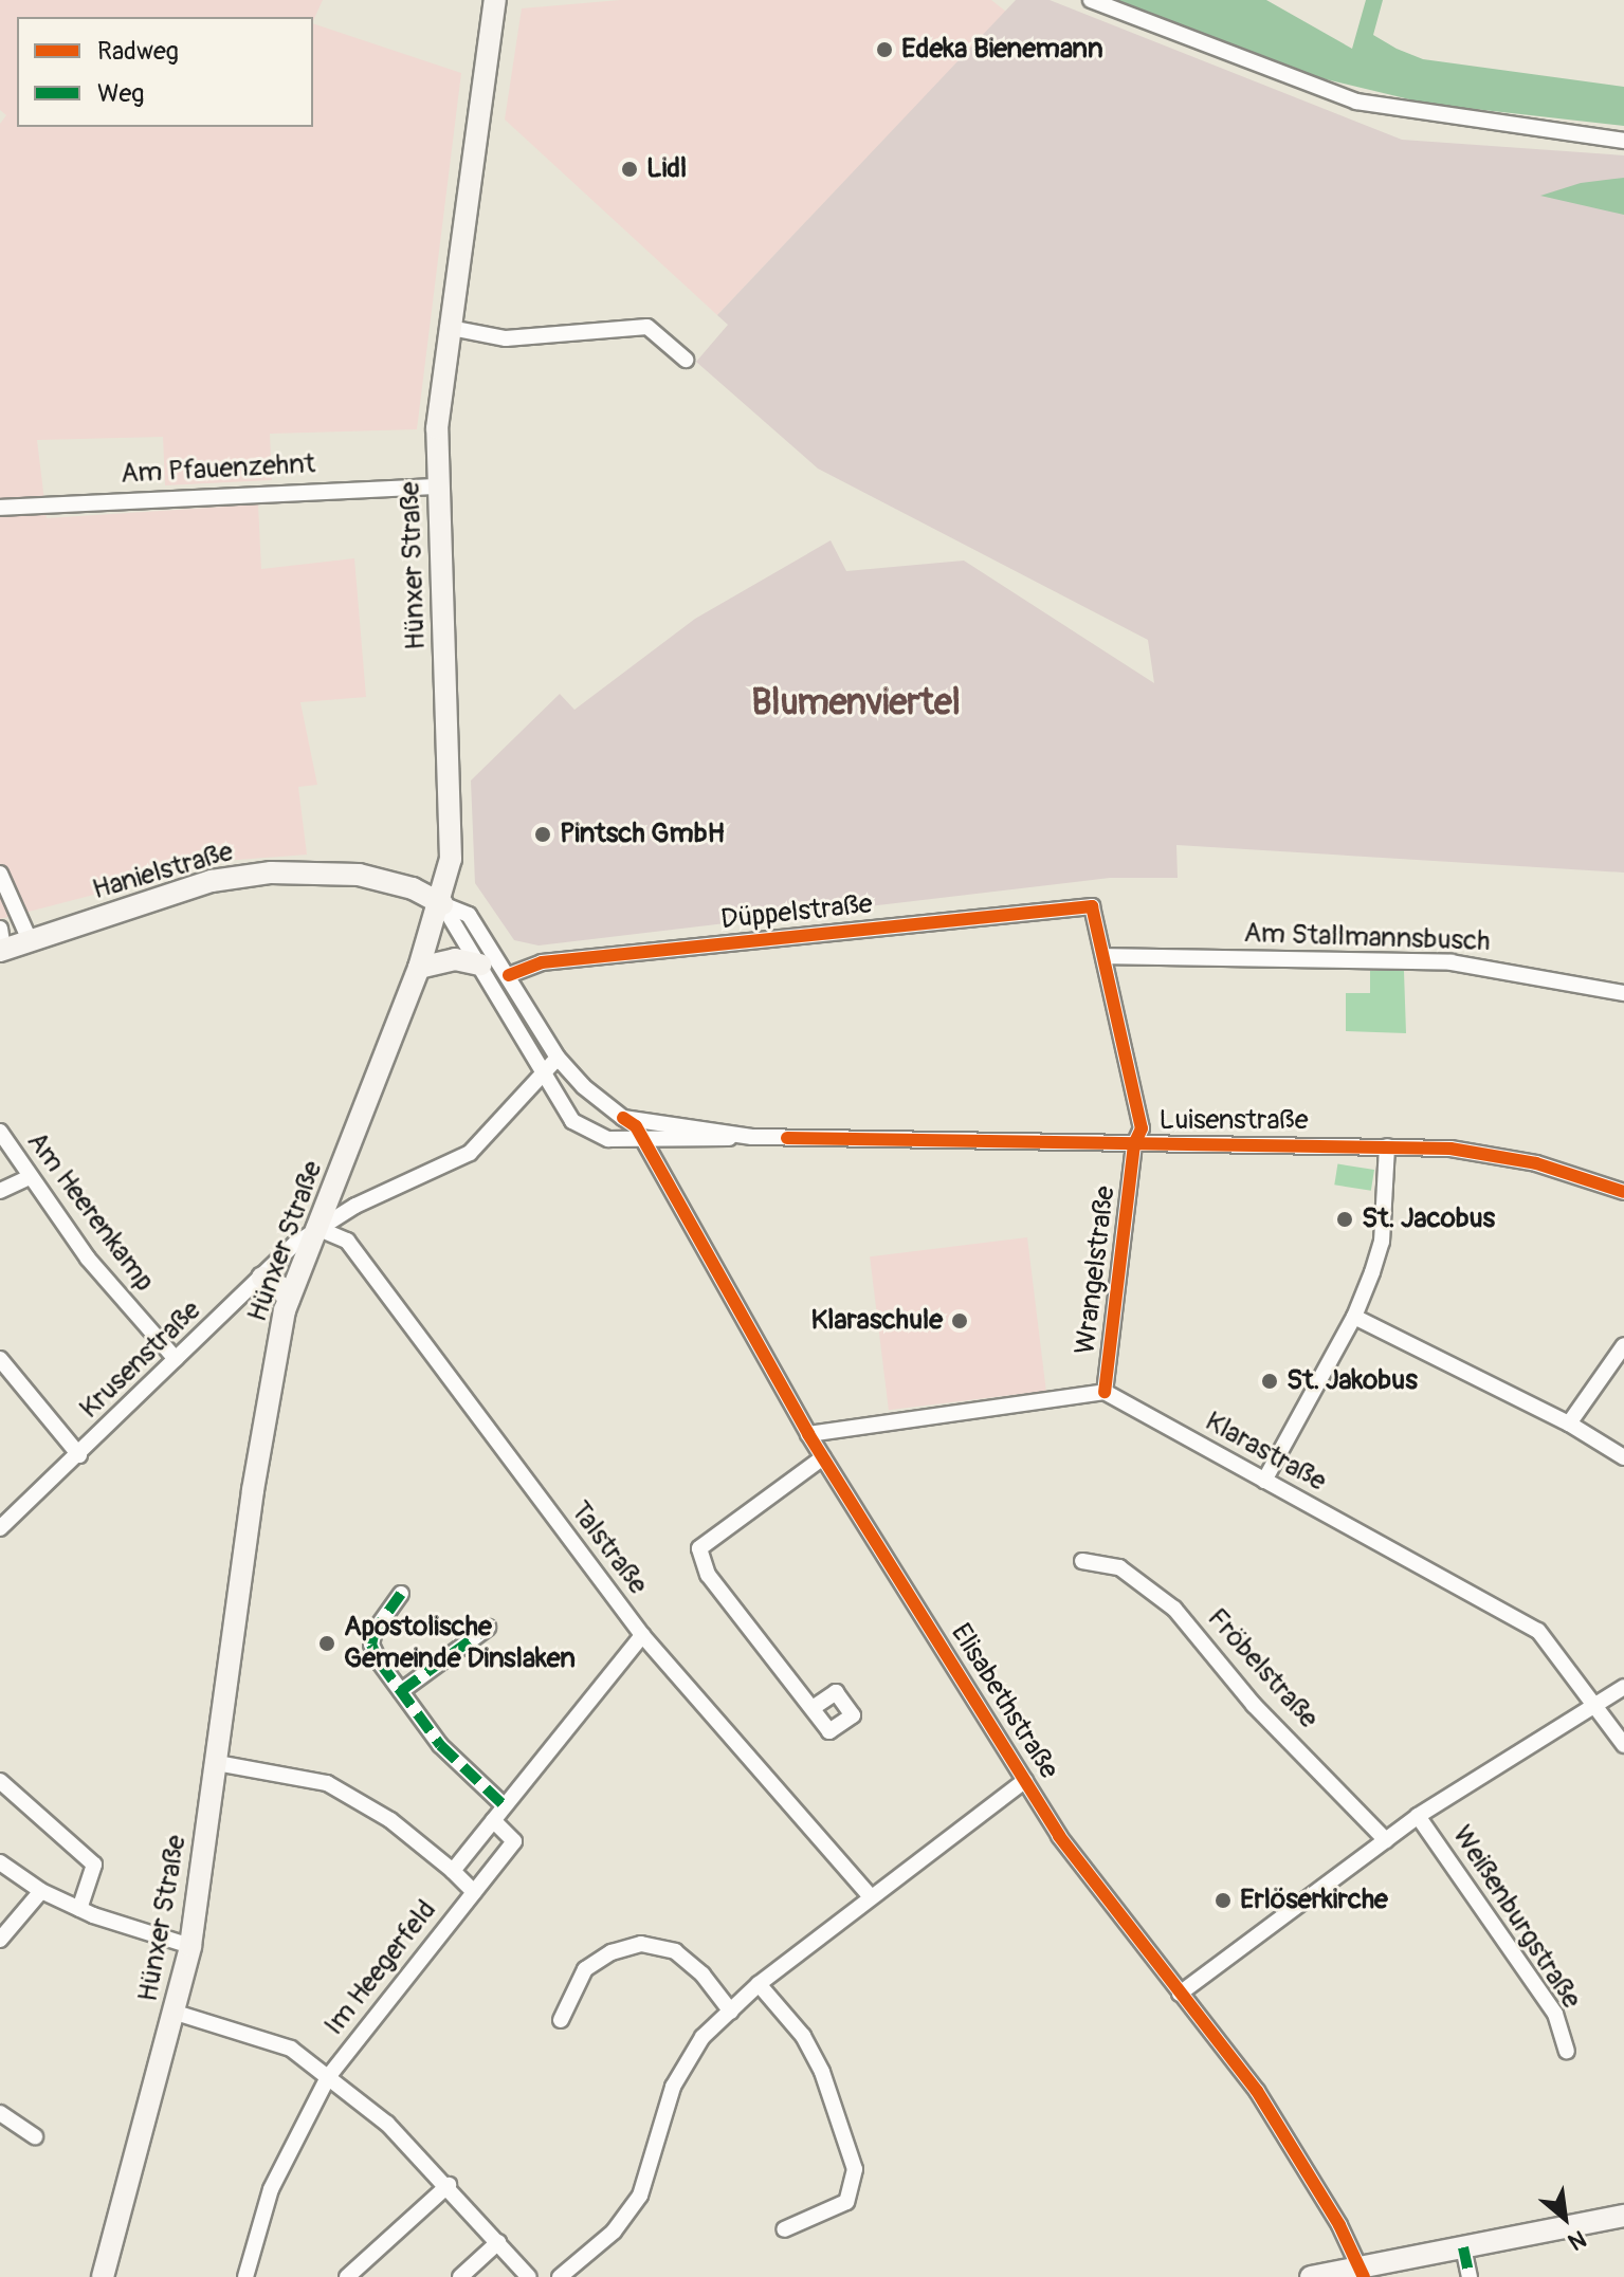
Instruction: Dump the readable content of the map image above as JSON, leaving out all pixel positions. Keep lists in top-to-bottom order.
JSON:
{
  "streets": {
    "main road": ["Hünxer Straße", "Hanielstraße"],
    "street": [
      "Am Pfauenzehnt",
      "Düppelstraße",
      "Am Stallmannsbusch",
      "Luisenstraße",
      "Am Heerenkamp",
      "Wrangelstraße",
      "Krusenstraße",
      "Klarastraße",
      "Talstraße",
      "Fröbelstraße",
      "Elisabethstraße",
      "Weißenburgstraße",
      "Im Heegerfeld"
    ]
  },
  "crossings": [
    ["Am Pfauenzehnt", "Hünxer Straße"],
    ["Hünxer Straße", "Hanielstraße"],
    ["Hünxer Straße", "Luisenstraße"],
    ["Hünxer Straße", "Krusenstraße"],
    ["Hünxer Straße", "Im Heegerfeld"],
    ["Hanielstraße", "Luisenstraße"],
    ["Düppelstraße", "Luisenstraße"],
    ["Düppelstraße", "Wrangelstraße"],
    ["Am Stallmannsbusch", "Wrangelstraße"],
    ["Luisenstraße", "Wrangelstraße"],
    ["Luisenstraße", "Elisabethstraße"],
    ["Am Heerenkamp", "Krusenstraße"],
    ["Wrangelstraße", "Klarastraße"],
    ["Klarastraße", "Weißenburgstraße"],
    ["Talstraße", "Im Heegerfeld"],
    ["Fröbelstraße", "Weißenburgstraße"],
    ["Elisabethstraße", "Weißenburgstraße"]
  ],
  "districts": ["Blumenviertel"],
  "places": [
    "Edeka Bienemann",
    "Lidl",
    "Pintsch GmbH",
    "St. Jacobus",
    "Klaraschule",
    "St. Jakobus",
    "Apostolische Gemeinde Dinslaken",
    "Erlöserkirche"
  ],
  "legend": ["Radweg", "Weg"],
  "north": "bottom right"
}
